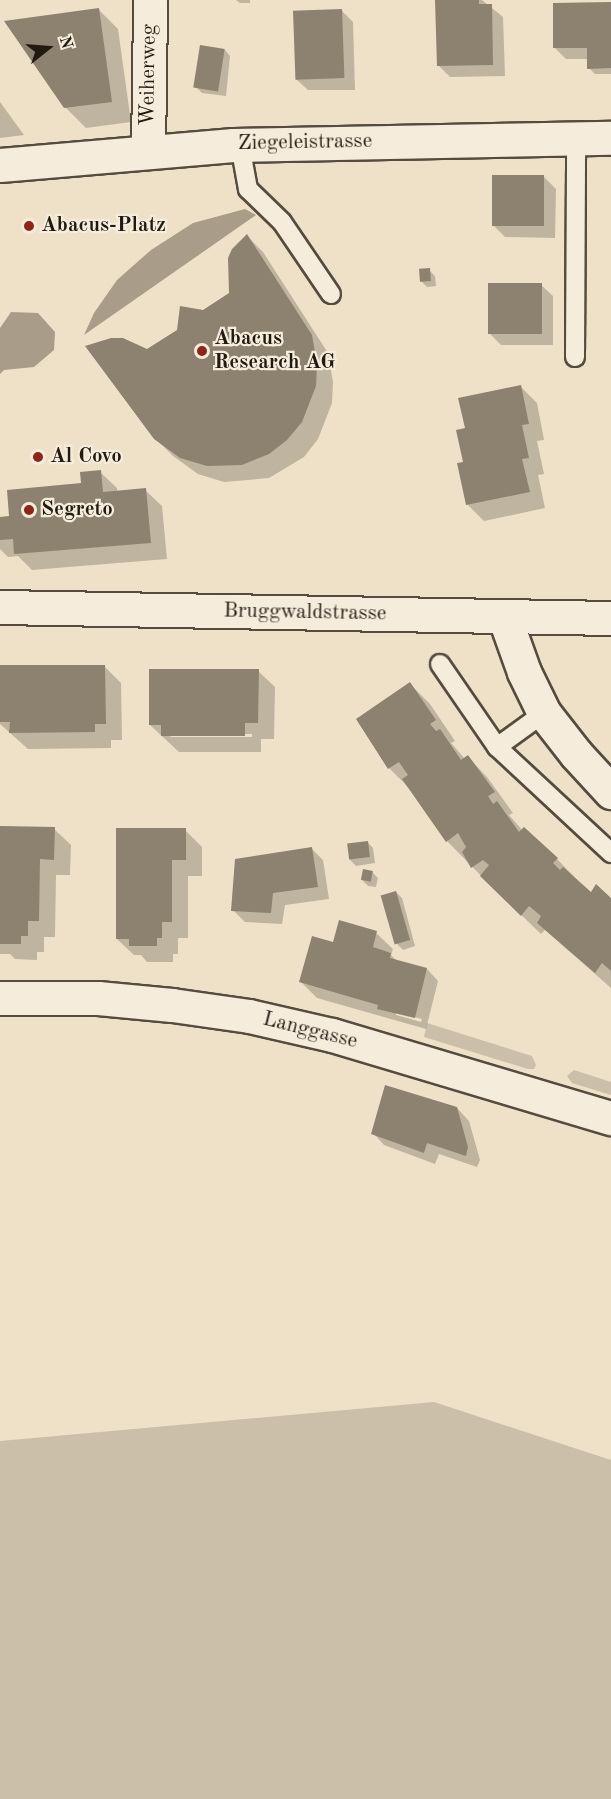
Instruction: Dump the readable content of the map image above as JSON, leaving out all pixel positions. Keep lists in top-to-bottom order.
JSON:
{
  "streets": {
    "street": [
      "Weiherweg",
      "Ziegeleistrasse",
      "Bruggwaldstrasse",
      "Langgasse"
    ]
  },
  "crossings": [
    ["Weiherweg", "Ziegeleistrasse"]
  ],
  "places": [
    "Abacus-Platz",
    "Abacus Research AG",
    "Al Covo",
    "Segreto"
  ],
  "north": "right"
}
